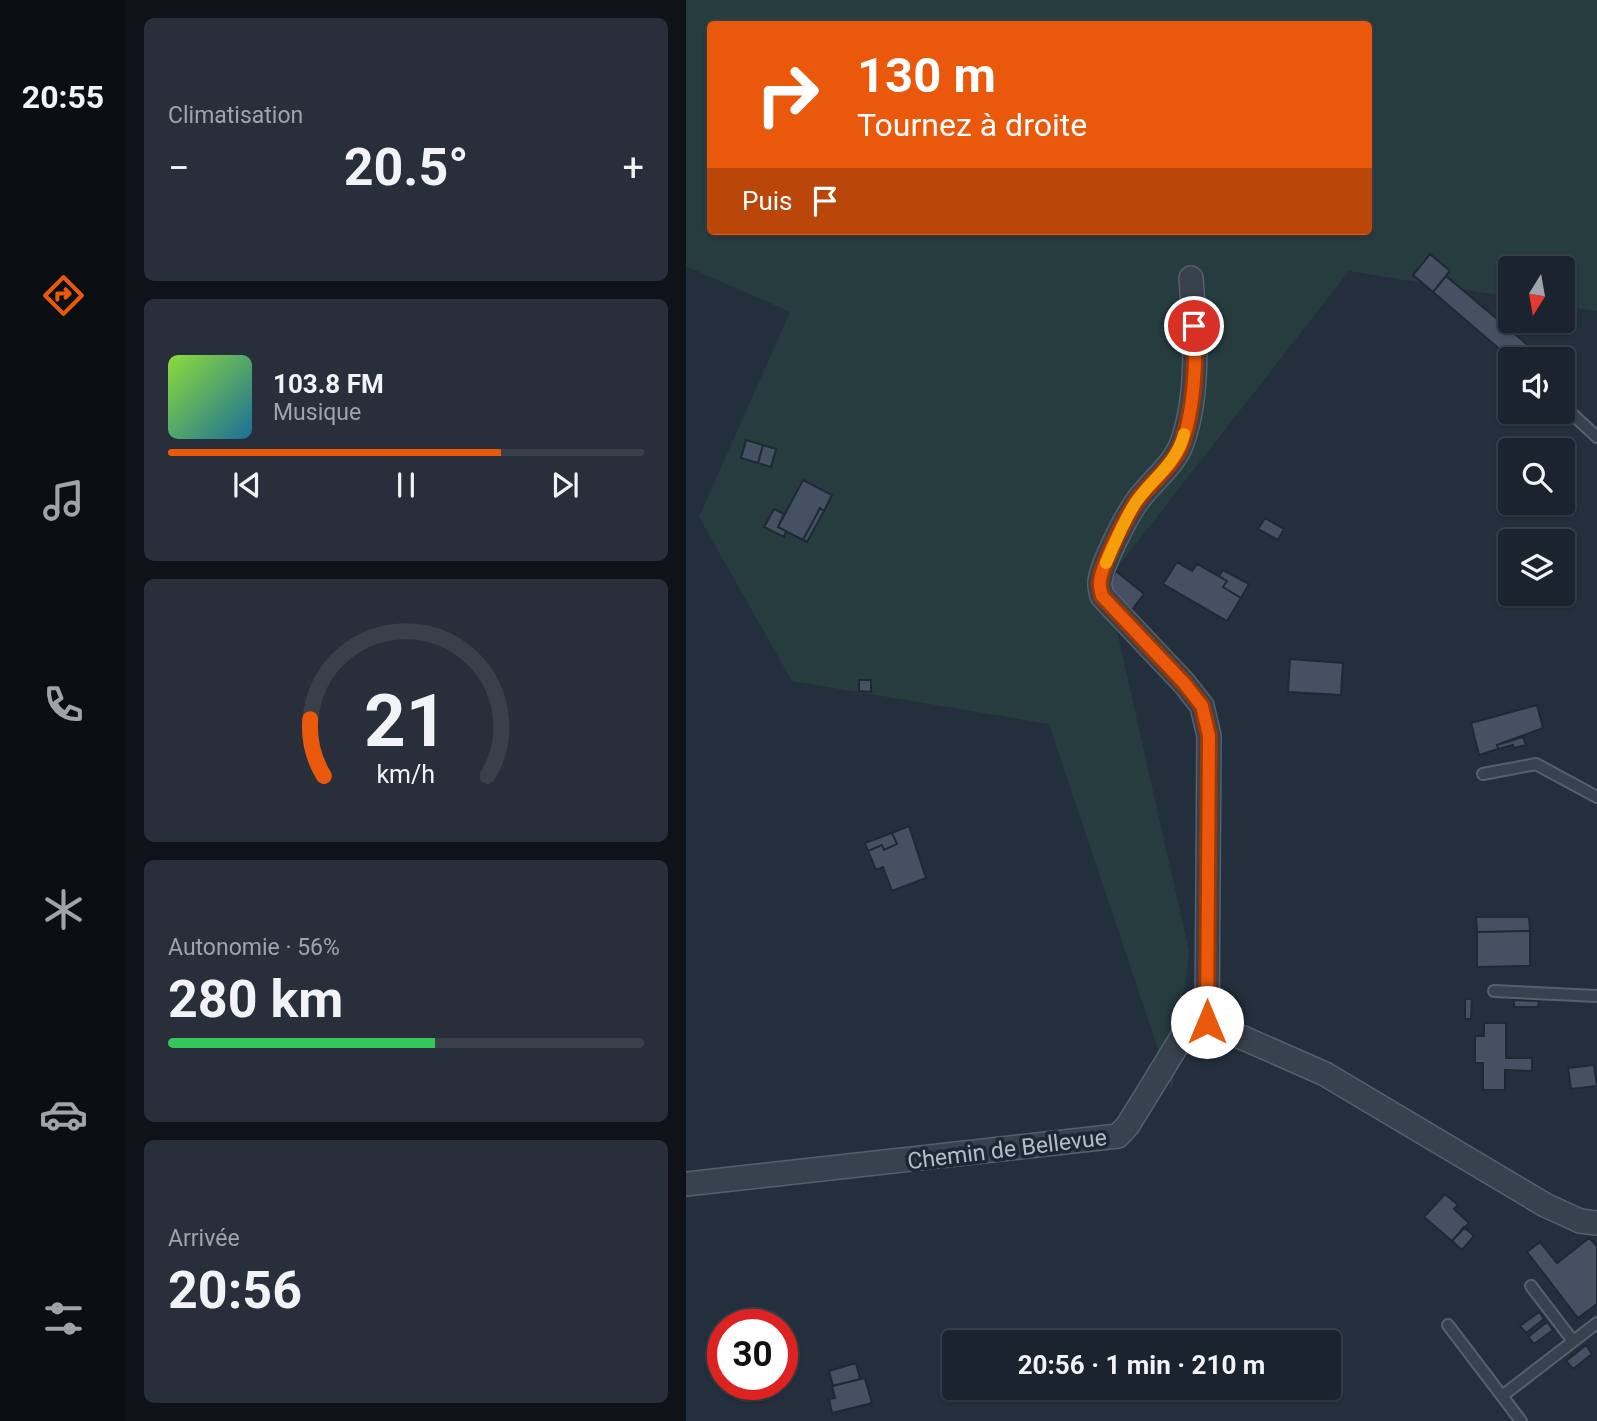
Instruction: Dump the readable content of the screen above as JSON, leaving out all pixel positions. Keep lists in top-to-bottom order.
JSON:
{
  "streets": {
    "street": ["Chemin de Bellevue"]
  },
  "north": "bottom",
  "page": {
    "tabs": "20:55",
    "tile": [
      "Climatisation",
      ["Autonomie · 56%", "280 km"],
      ["Arrivée", "20:56"]
    ],
    "turn": ["130 m", "Tournez à droite"],
    "heat": ["−", "20.5°", "+"],
    "then": "Puis",
    "song": ["103.8 FM", "Musique"],
    "limit": "30",
    "trip": "20:56 · 1 min · 210 m",
    "gauge": ["21", "km/h"]
  }
}
